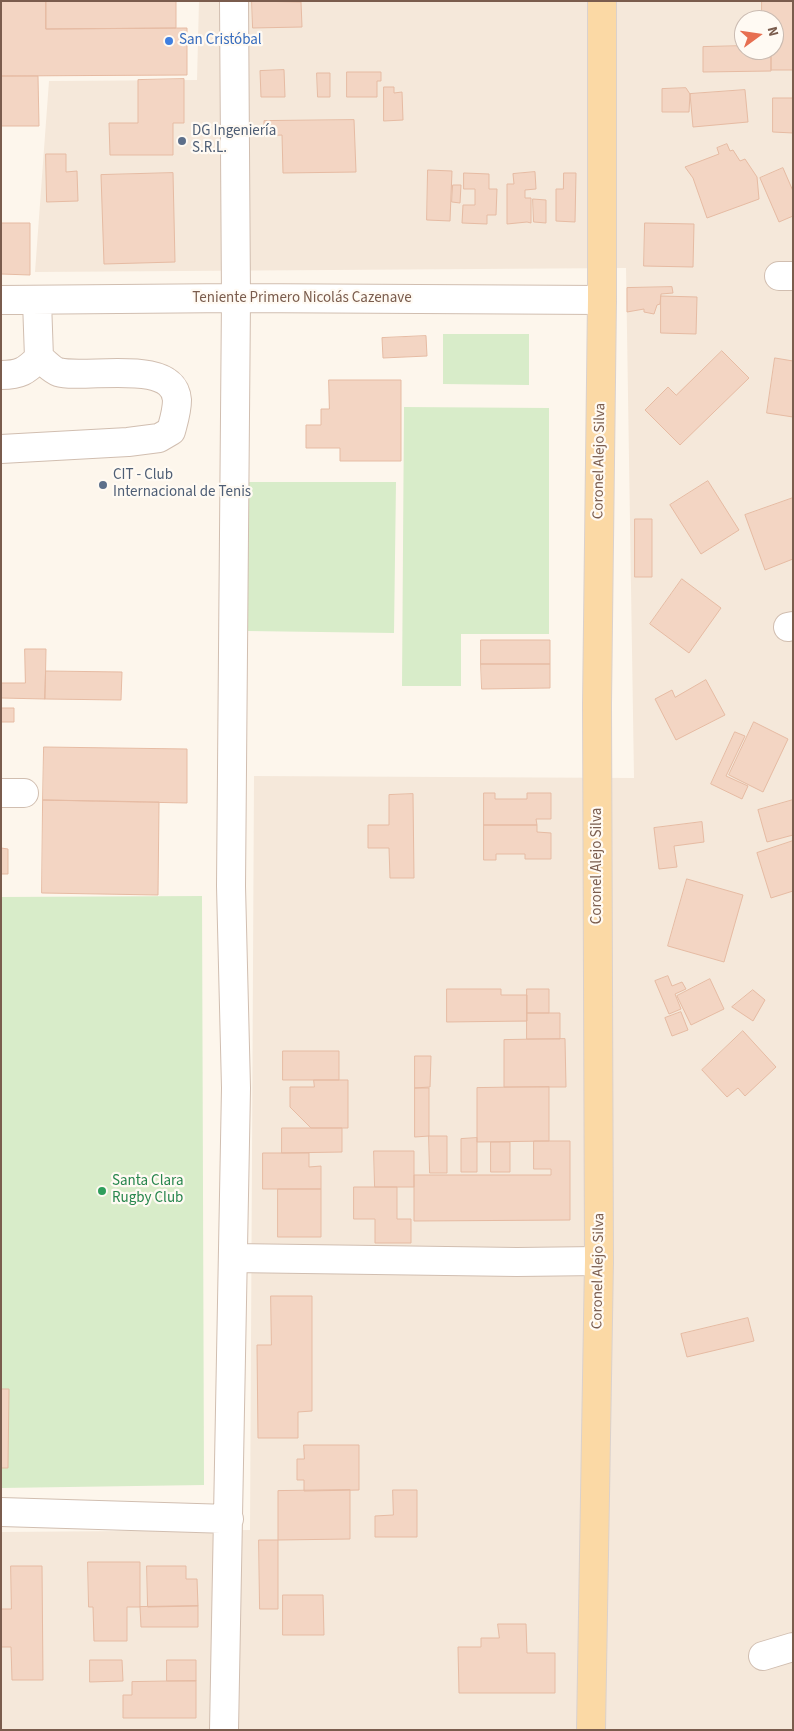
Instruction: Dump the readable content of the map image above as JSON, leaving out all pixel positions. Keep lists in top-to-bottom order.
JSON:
{
  "streets": {
    "main road": ["Coronel Alejo Silva"],
    "street": ["Teniente Primero Nicolás Cazenave"]
  },
  "crossings": [
    ["Teniente Primero Nicolás Cazenave", "Coronel Alejo Silva"]
  ],
  "places": [
    "San Cristóbal",
    "DG Ingeniería S.R.L.",
    "CIT - Club Internacional de Tenis",
    "Santa Clara Rugby Club"
  ],
  "north": "right"
}
